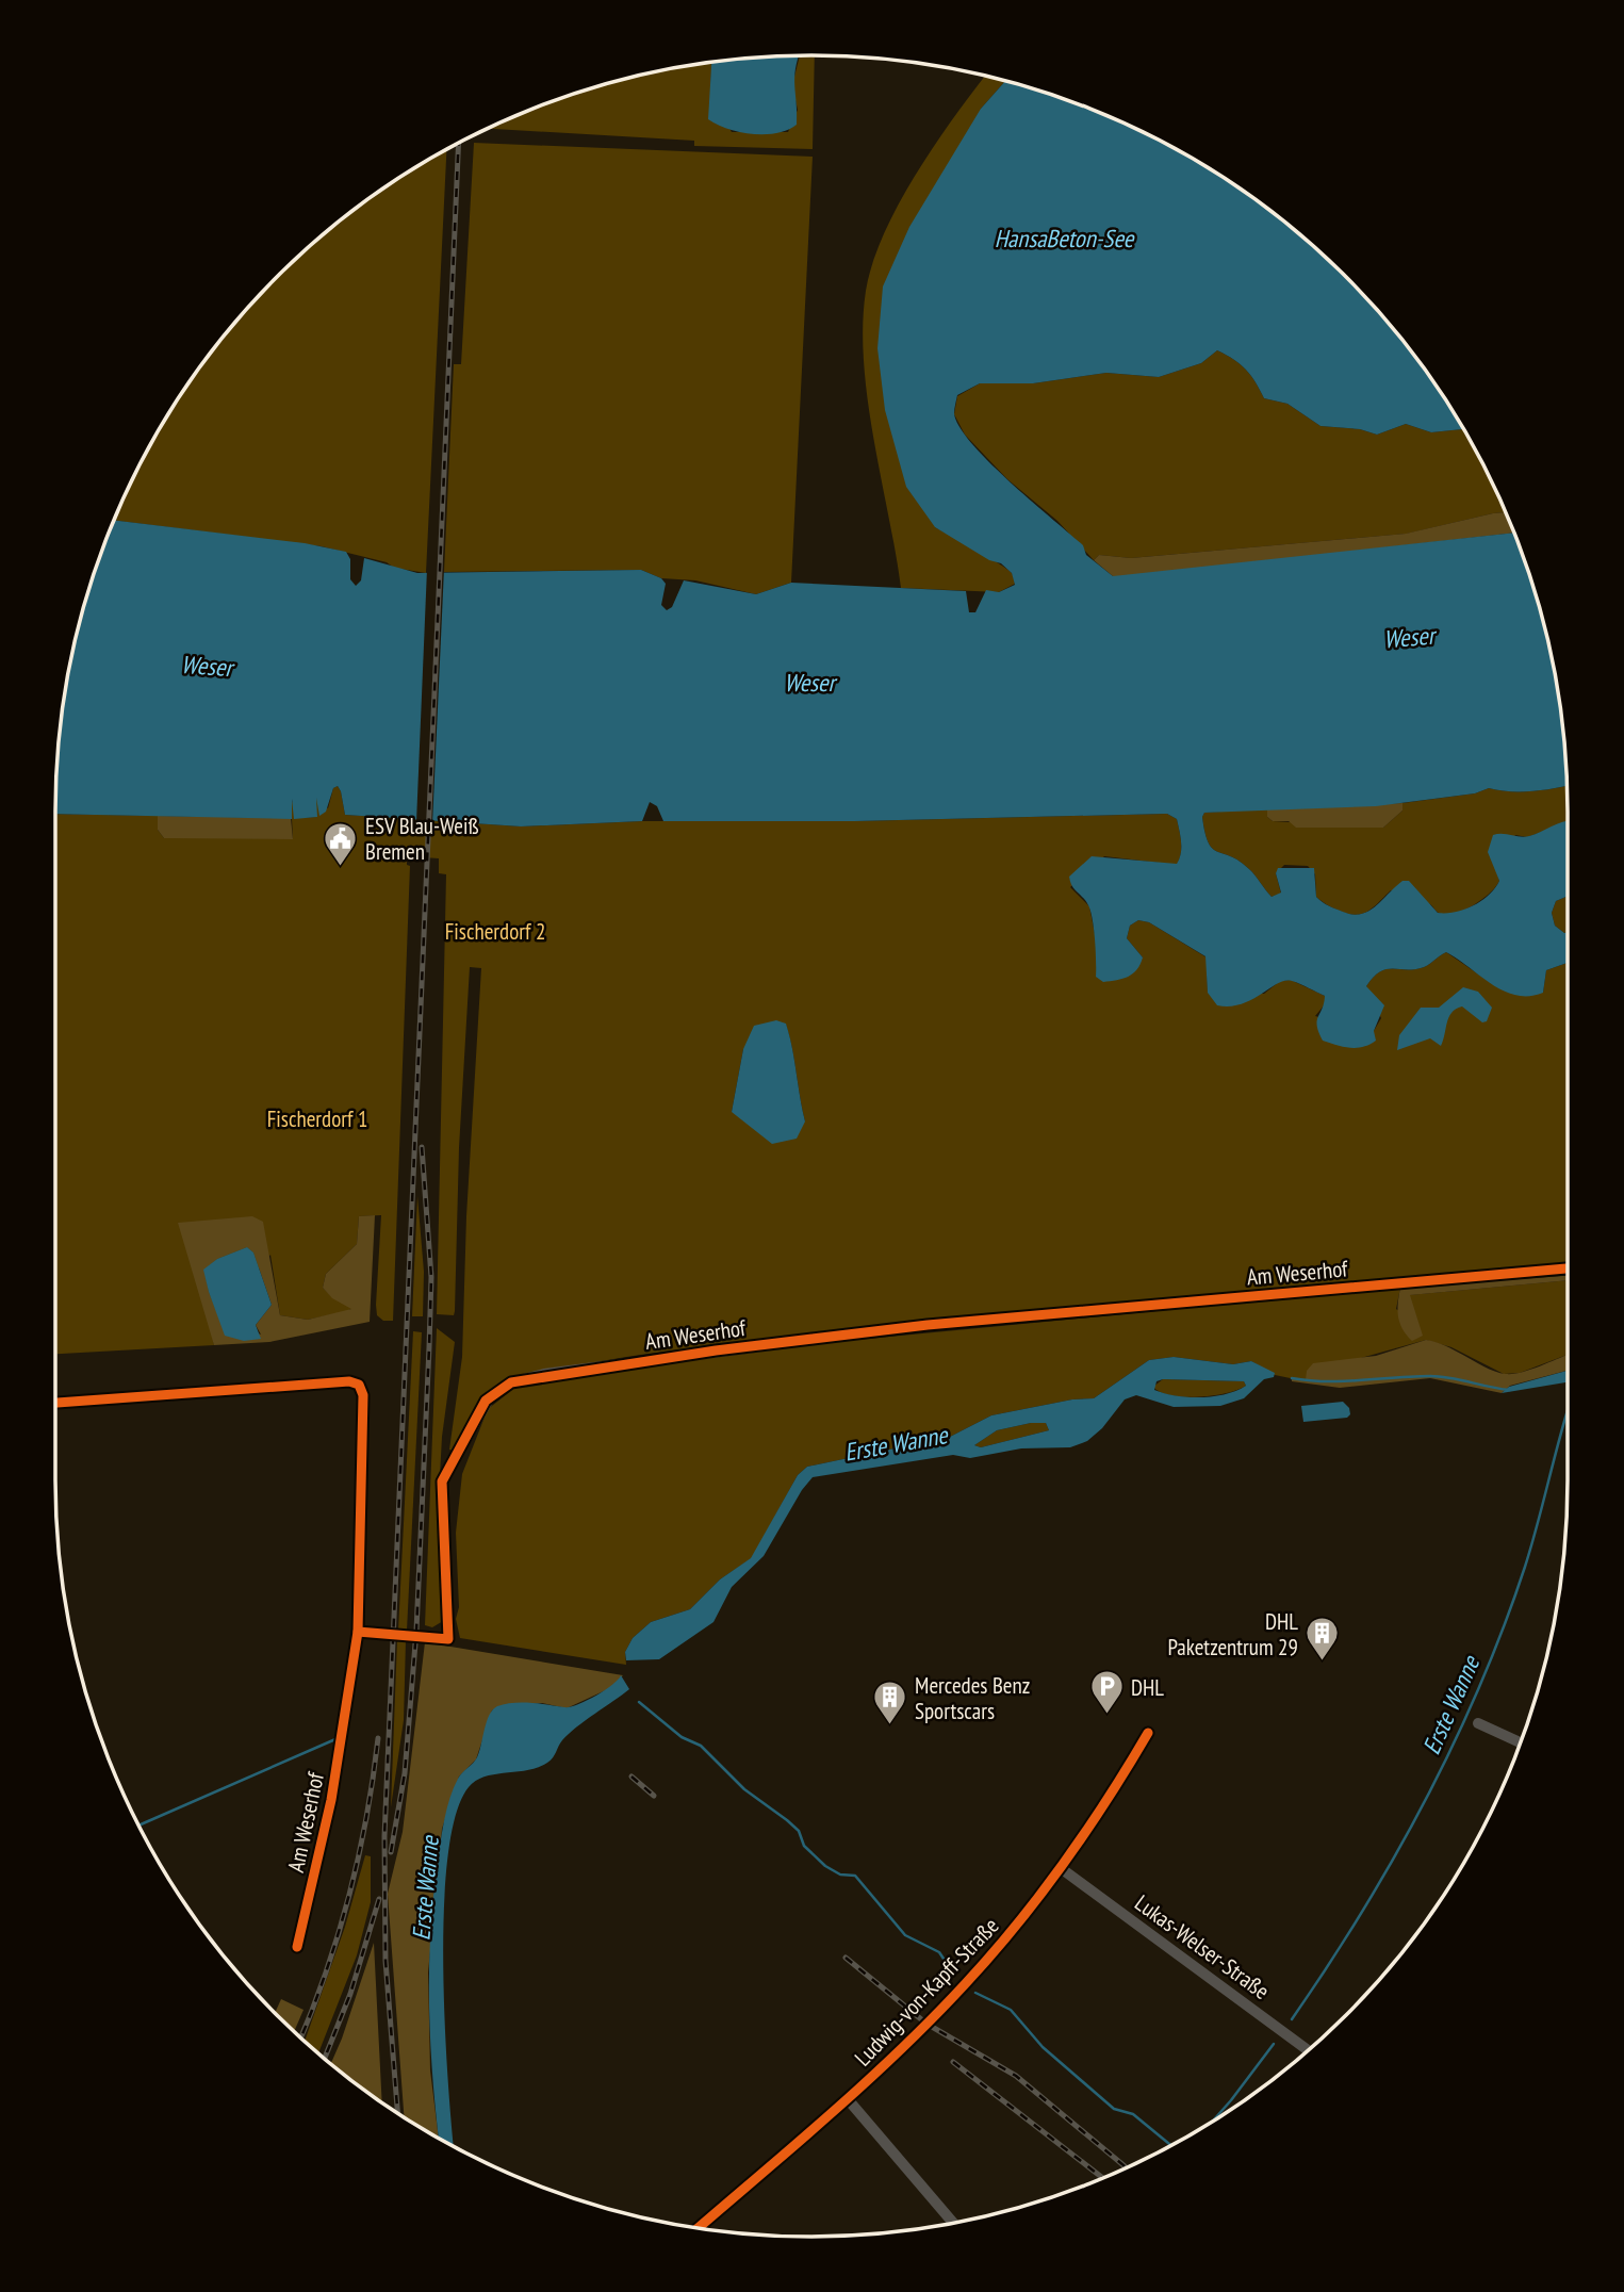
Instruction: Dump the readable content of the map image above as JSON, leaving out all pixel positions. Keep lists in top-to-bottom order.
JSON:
{
  "streets": {
    "street": ["Am Weserhof", "Lukas-Welser-Straße", "Ludwig-von-Kapff-Straße"]
  },
  "crossings": [
    ["Lukas-Welser-Straße", "Ludwig-von-Kapff-Straße"]
  ],
  "water": ["HansaBeton-See", "Weser", "Erste Wanne"],
  "parks": ["Fischerdorf 2", "Fischerdorf 1"],
  "places": {
    "public building": ["ESV Blau-Weiß Bremen"],
    "building": ["DHL Paketzentrum 29", "Mercedes Benz Sportscars"],
    "parking": ["DHL"]
  }
}
